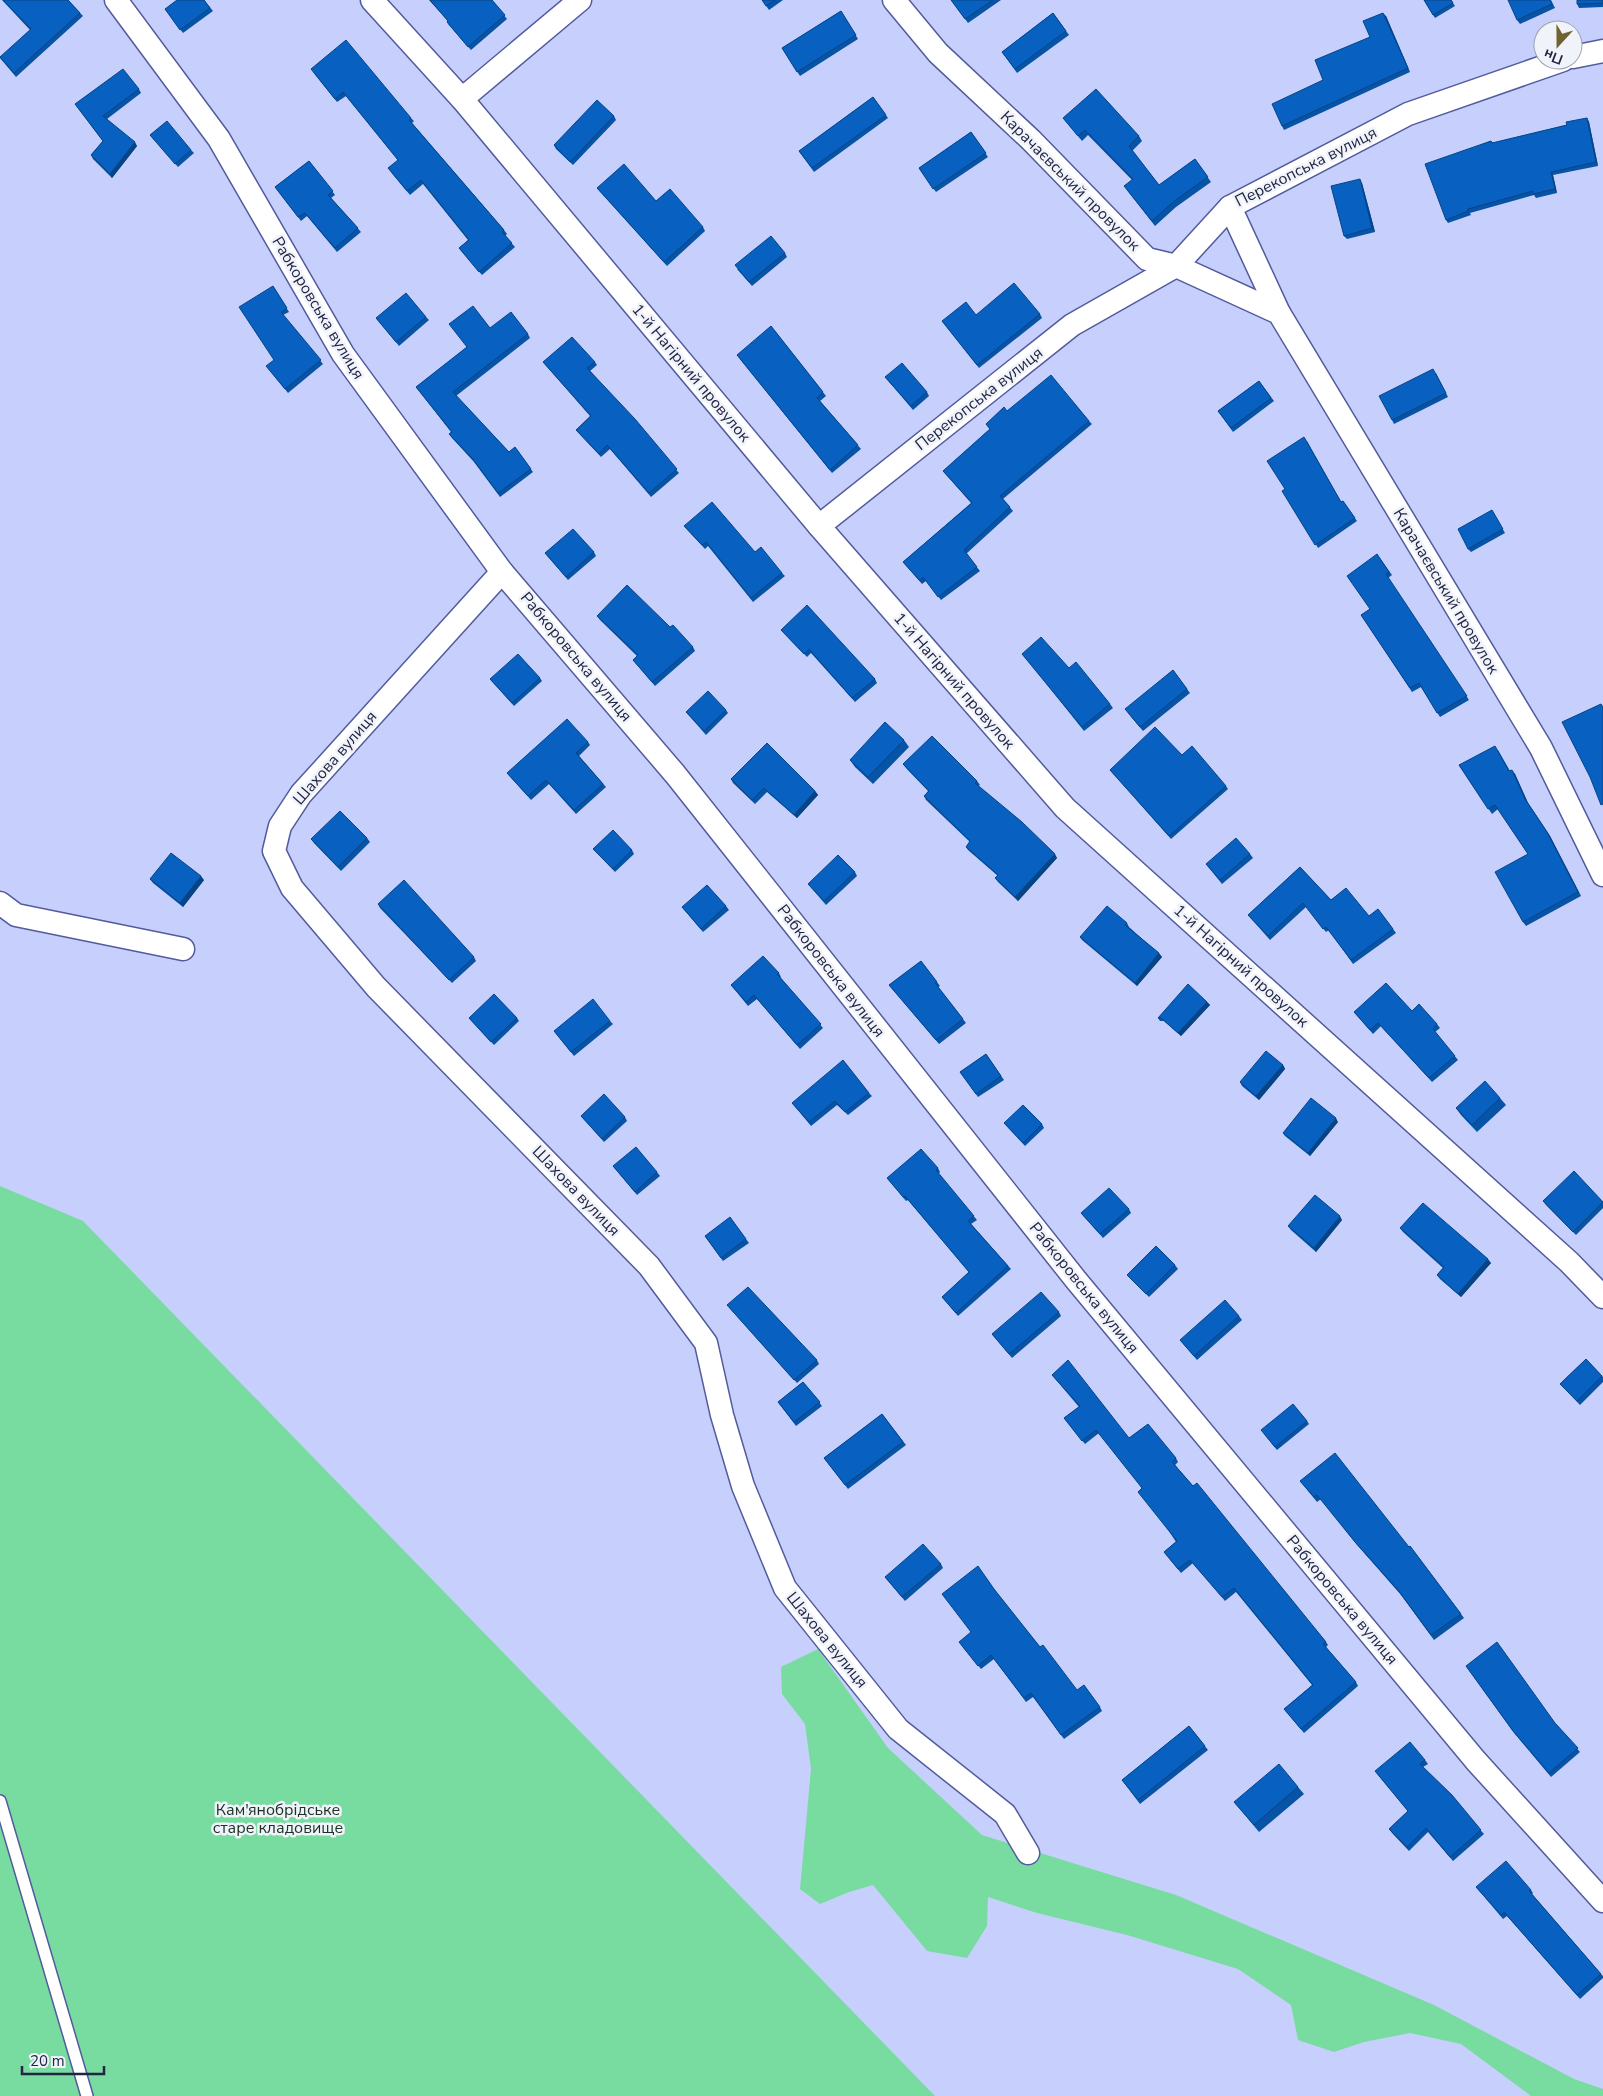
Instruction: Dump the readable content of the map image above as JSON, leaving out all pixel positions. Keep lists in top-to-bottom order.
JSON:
{
  "streets": {
    "street": [
      "Перекопська вулиця",
      "Карачаєвський провулок",
      "Рабкоровська вулиця",
      "1-й Нагірний провулок",
      "Шахова вулиця"
    ]
  },
  "crossings": [
    ["Перекопська вулиця", "Карачаєвський провулок"],
    ["Перекопська вулиця", "1-й Нагірний провулок"],
    ["Рабкоровська вулиця", "Шахова вулиця"]
  ],
  "parks": ["Кам'янобрідське старе кладовище"],
  "scale_bar": "20 m",
  "north": "bottom"
}
